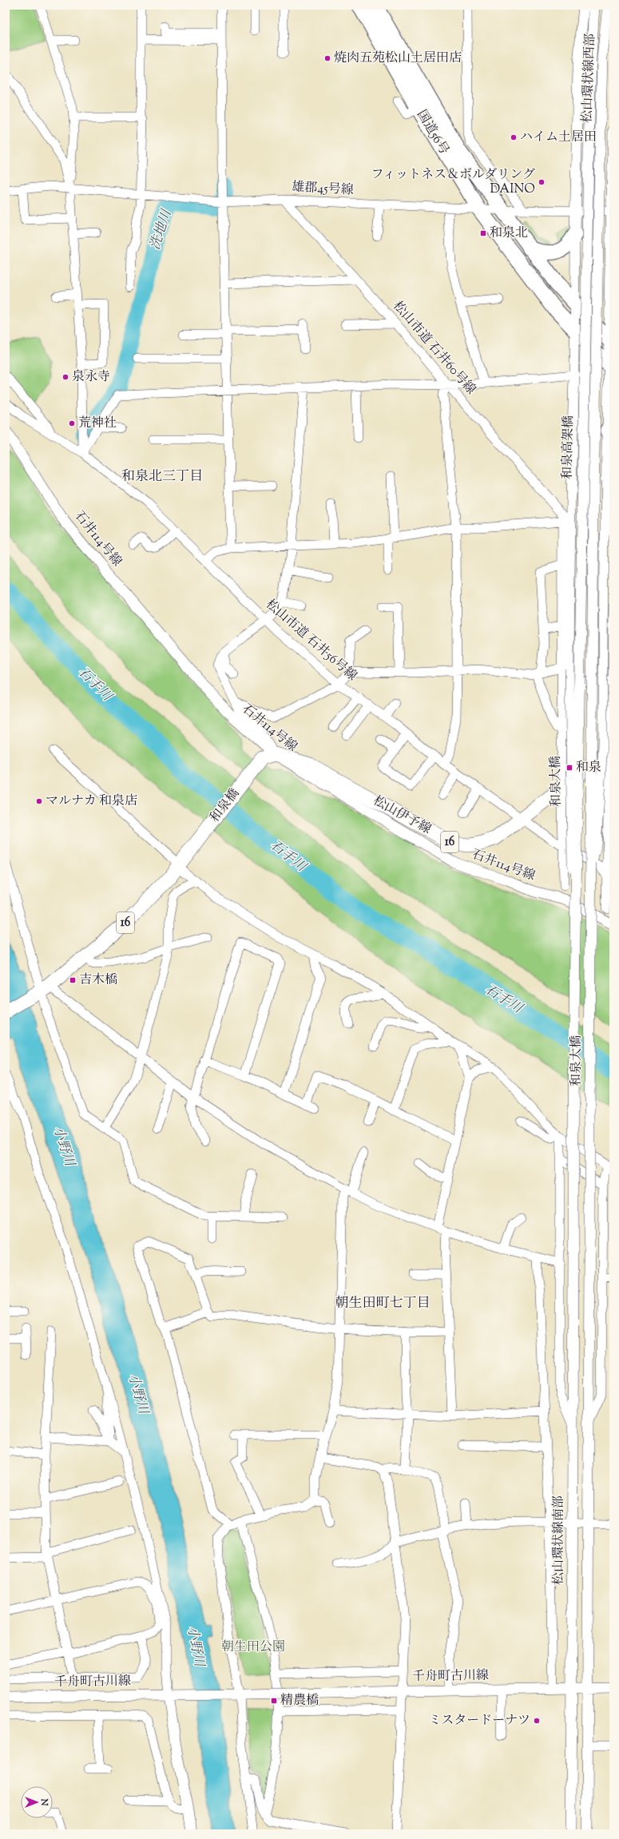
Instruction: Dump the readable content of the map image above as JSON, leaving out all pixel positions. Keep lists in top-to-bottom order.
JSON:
{
  "streets": {
    "highway": ["国道56号"],
    "main road": ["和泉橋", "松山伊予線", "16"],
    "street": [
      "松山環状線西部",
      "雄郡45号線",
      "松山市道 石井60号線",
      "和泉高架橋",
      "石井114号線",
      "松山市道 石井56号線",
      "和泉大橋",
      "松山環状線南部",
      "千舟町古川線"
    ]
  },
  "crossings": [
    ["松山環状線西部", "和泉高架橋"],
    ["国道56号", "雄郡45号線"],
    ["雄郡45号線", "松山市道 石井60号線"],
    ["和泉高架橋", "和泉大橋"],
    ["石井114号線", "和泉橋"],
    ["石井114号線", "松山伊予線"],
    ["松山市道 石井56号線", "松山伊予線"],
    ["和泉大橋", "松山環状線南部"],
    ["和泉橋", "松山伊予線"],
    ["和泉橋", "16"],
    ["松山環状線南部", "千舟町古川線"]
  ],
  "districts": ["和泉北三丁目", "朝生田町七丁目"],
  "water": ["洗地川", "石手川", "小野川"],
  "parks": ["朝生田公園"],
  "places": {
    "other": [
      "焼肉五苑松山土居田店",
      "ハイム土居田",
      "フィットネス＆ボルダリング DAINO",
      "泉永寺",
      "荒神社",
      "マルナカ 和泉店",
      "ミスタードーナツ"
    ],
    "transit": [
      "和泉北",
      "和泉",
      "吉木橋",
      "精農橋"
    ]
  },
  "north": "right"
}
